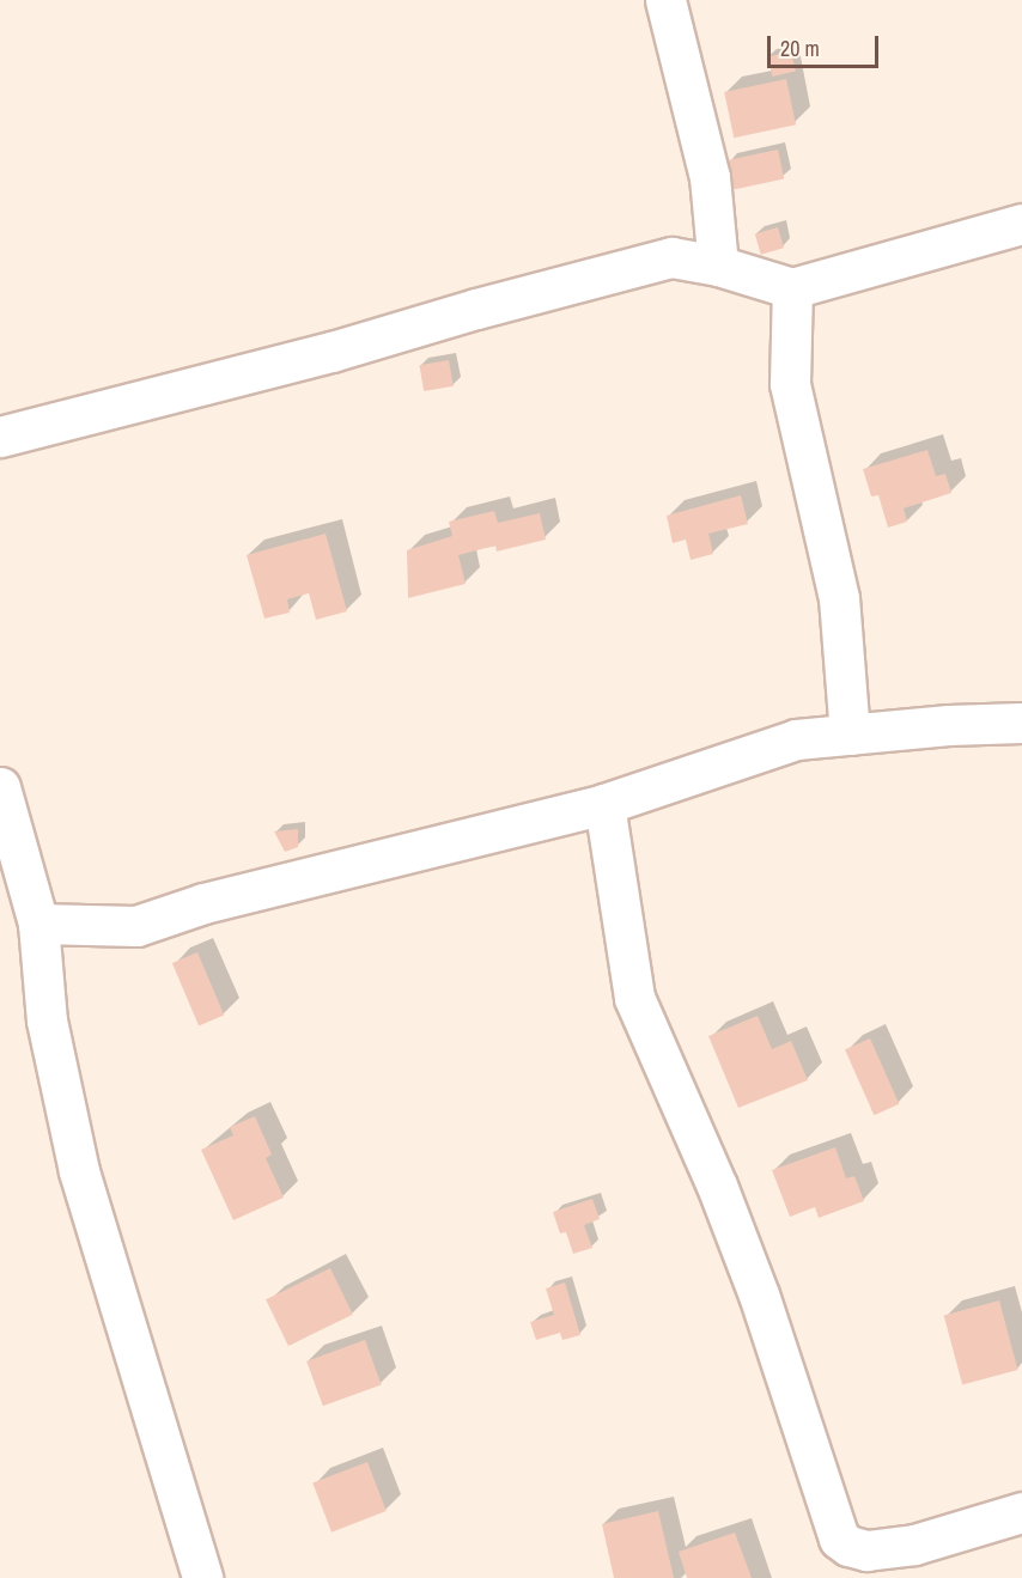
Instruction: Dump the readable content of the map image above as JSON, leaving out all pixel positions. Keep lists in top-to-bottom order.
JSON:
{
  "scale_bar": "20 m"
}
